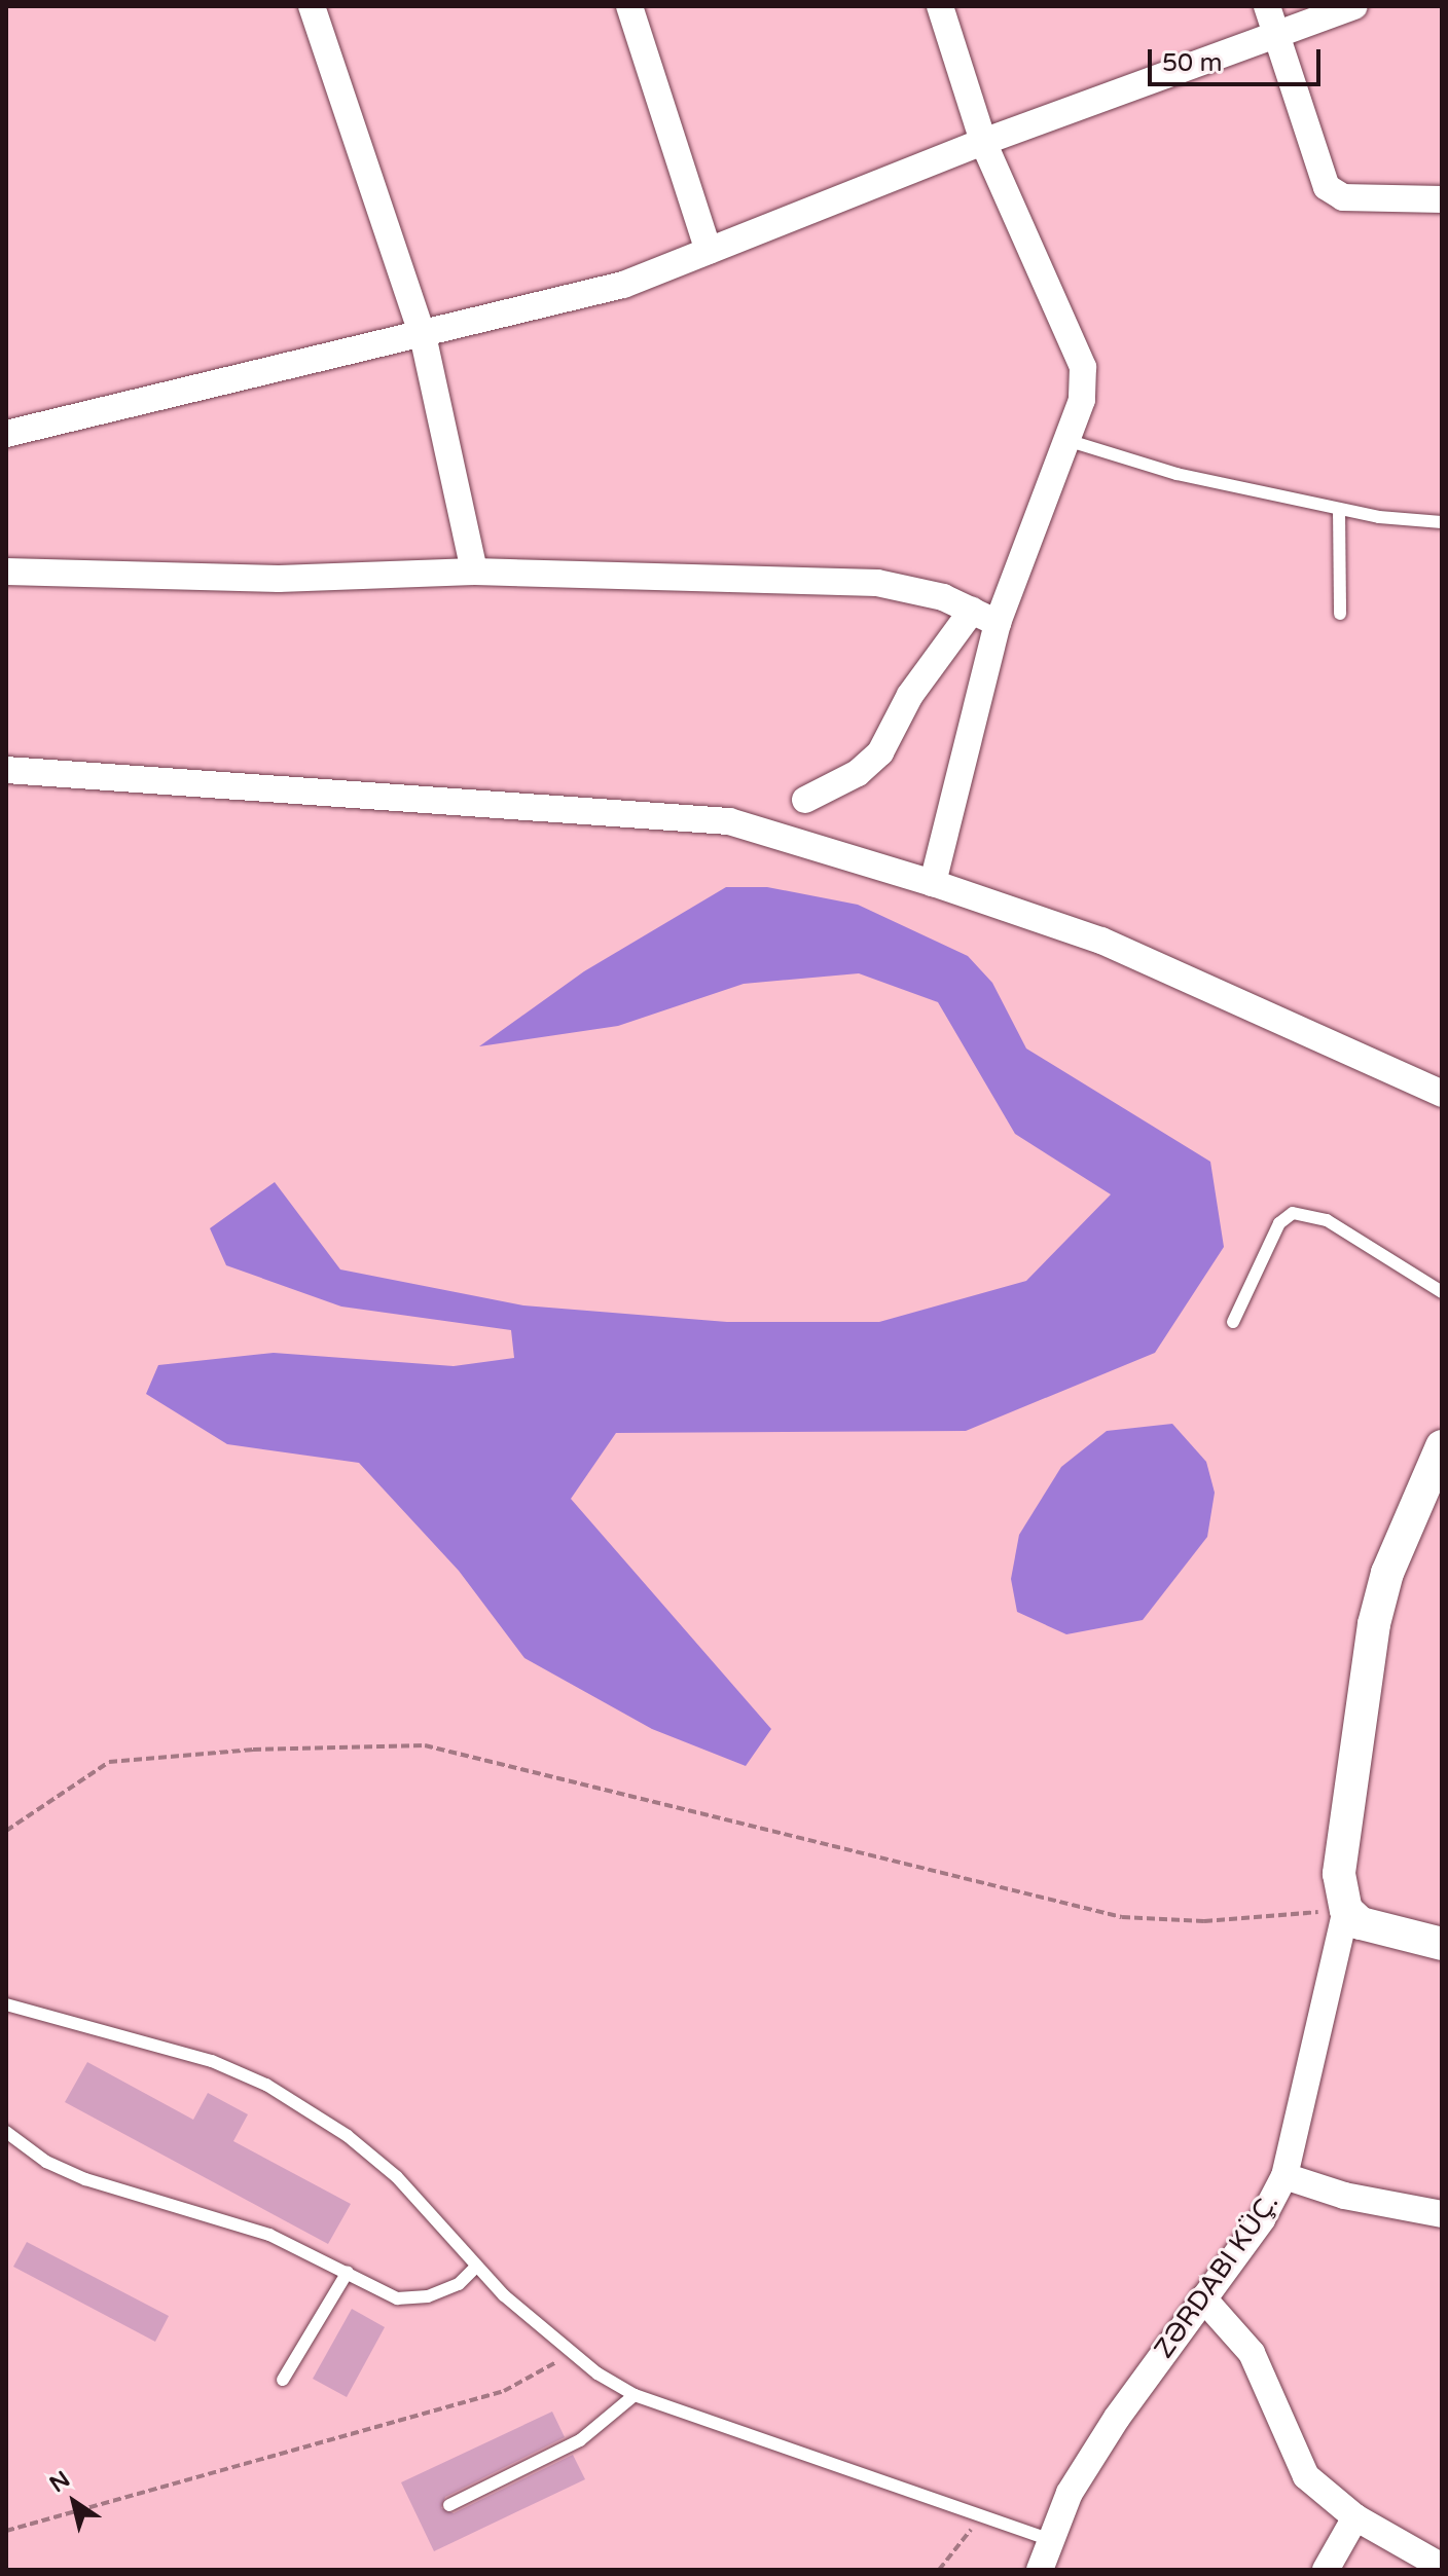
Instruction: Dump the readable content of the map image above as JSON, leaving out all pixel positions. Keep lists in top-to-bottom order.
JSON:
{
  "streets": {
    "street": ["ZƏRDABI KÜÇ."]
  },
  "scale_bar": "50 m",
  "north": "top left"
}
